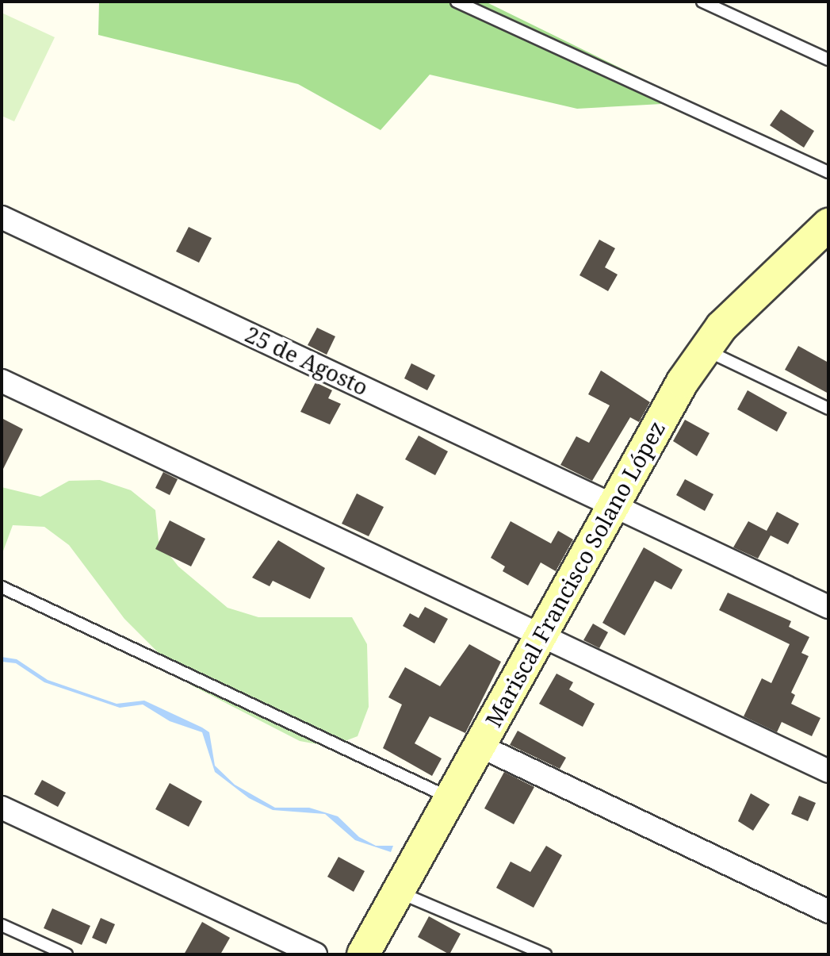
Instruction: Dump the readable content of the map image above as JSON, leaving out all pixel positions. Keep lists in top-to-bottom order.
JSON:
{
  "streets": {
    "main road": ["Mariscal Francisco Solano López"],
    "street": ["25 de Agosto"]
  },
  "crossings": [
    ["25 de Agosto", "Mariscal Francisco Solano López"]
  ]
}
